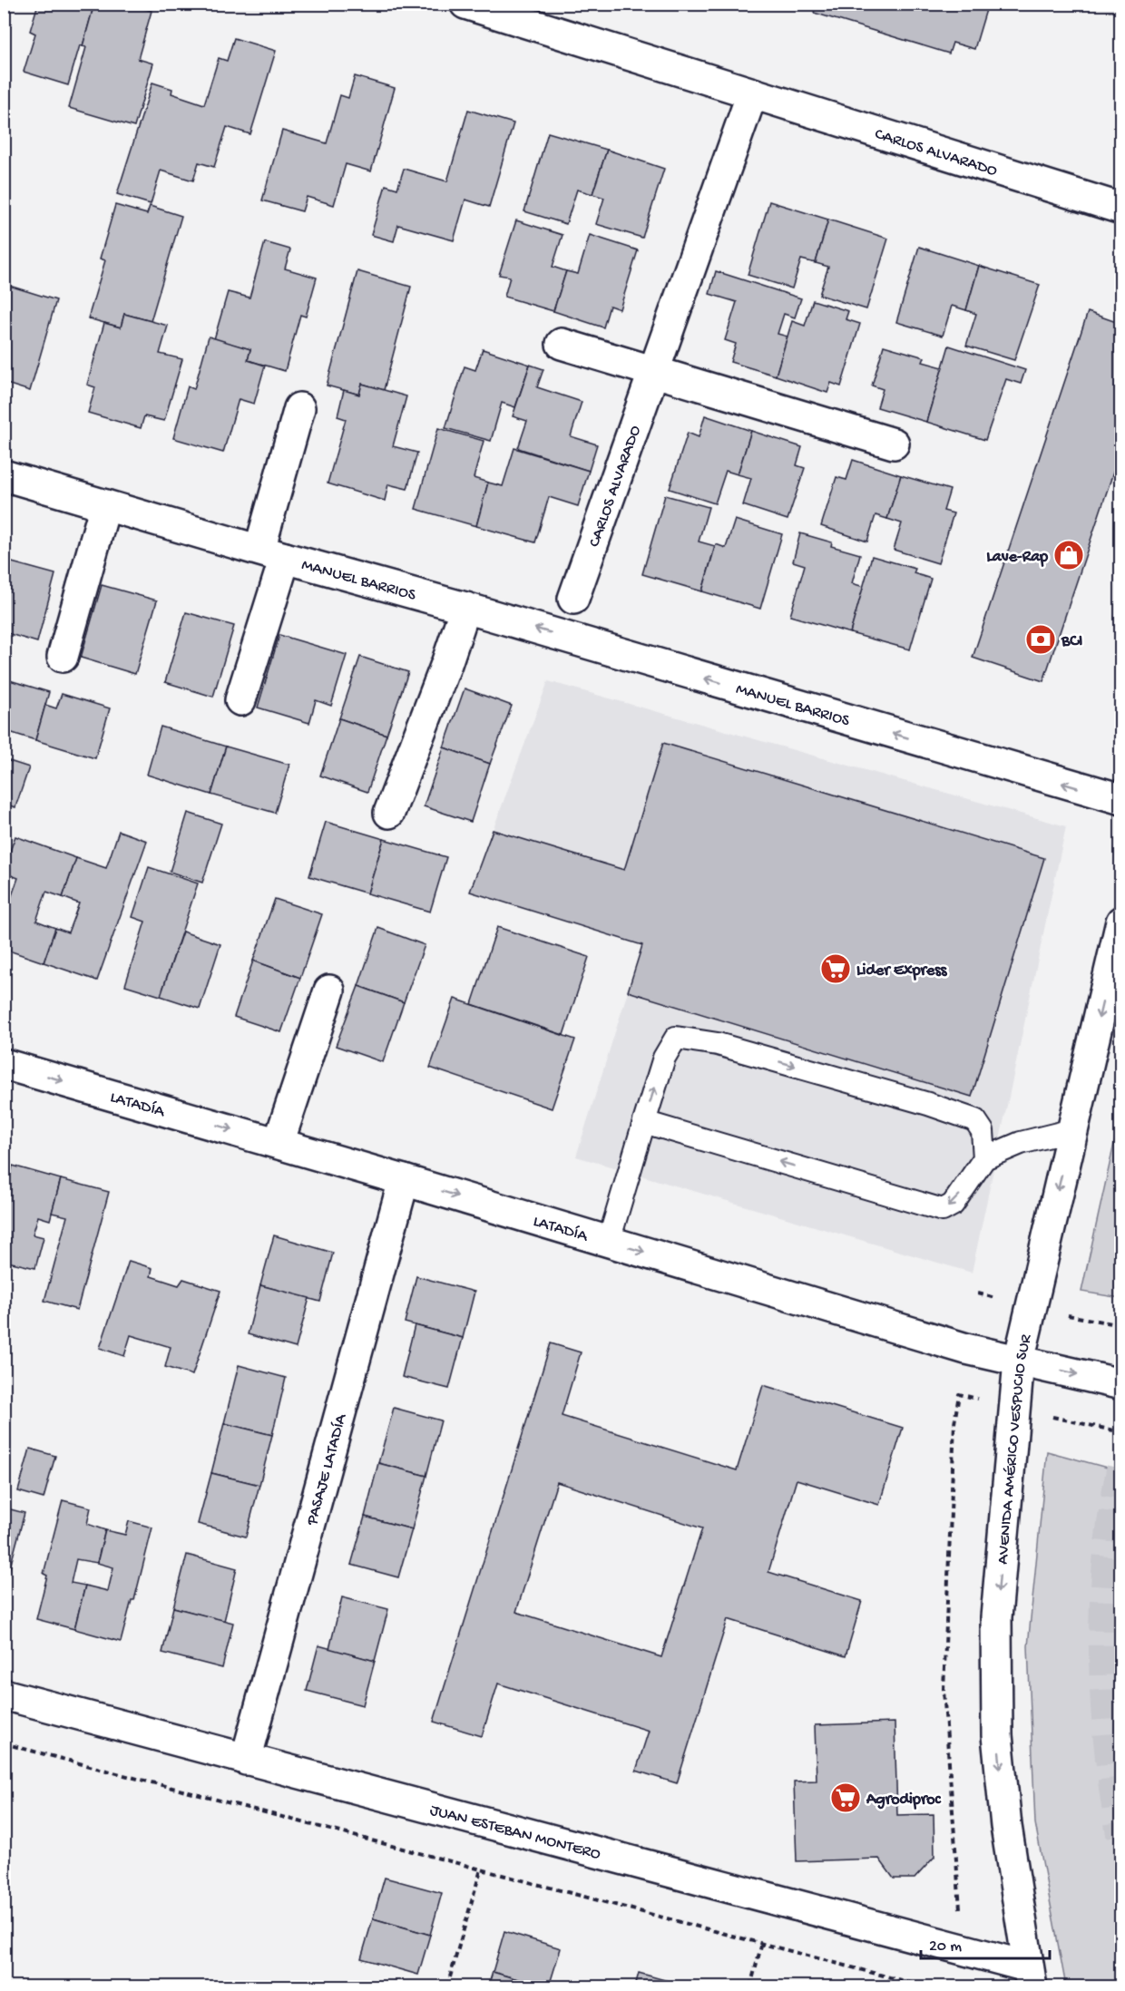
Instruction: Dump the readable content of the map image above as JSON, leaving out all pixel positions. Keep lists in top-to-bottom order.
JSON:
{
  "streets": {
    "street": [
      "CARLOS ALVARADO",
      "MANUEL BARRIOS",
      "LATADÍA",
      "AVENIDA AMÉRICO VESPUCIO SUR",
      "PASAJE LATADÍA",
      "JUAN ESTEBAN MONTERO"
    ]
  },
  "crossings": [
    ["LATADÍA", "AVENIDA AMÉRICO VESPUCIO SUR"],
    ["LATADÍA", "PASAJE LATADÍA"],
    ["AVENIDA AMÉRICO VESPUCIO SUR", "JUAN ESTEBAN MONTERO"],
    ["PASAJE LATADÍA", "JUAN ESTEBAN MONTERO"]
  ],
  "one_way": ["MANUEL BARRIOS", "LATADÍA", "AVENIDA AMÉRICO VESPUCIO SUR"],
  "places": {
    "shop": ["Lave-Rap"],
    "bank": ["BCI"],
    "supermarket": ["Lider Express", "Agrodiproc"]
  },
  "scale_bar": "20 m"
}
